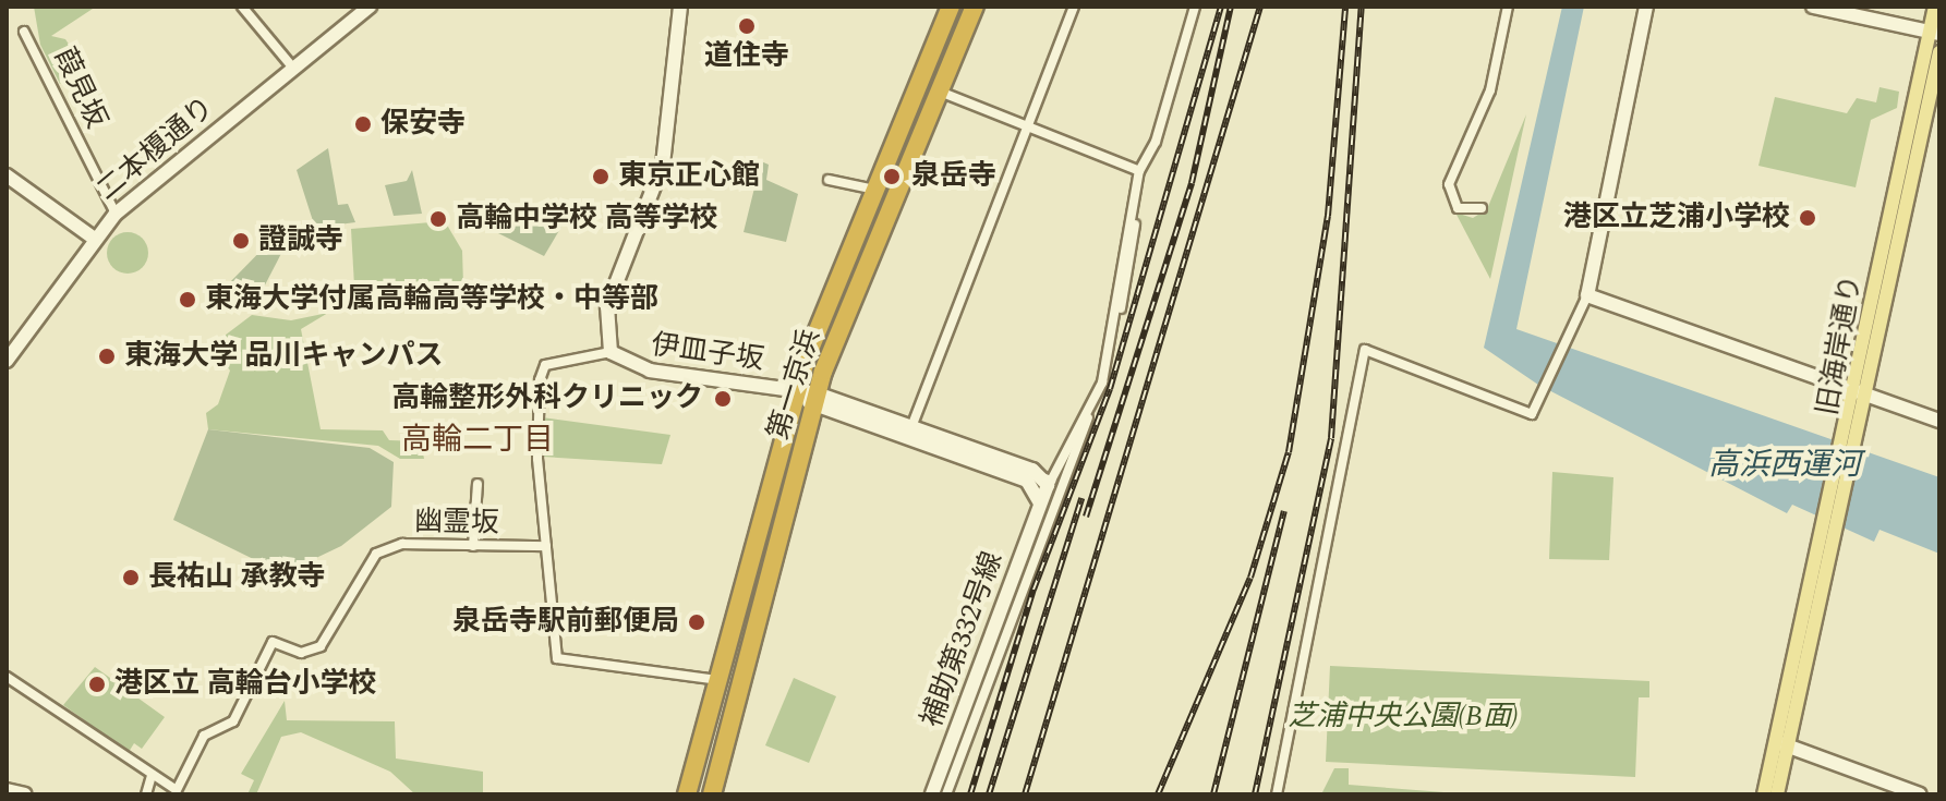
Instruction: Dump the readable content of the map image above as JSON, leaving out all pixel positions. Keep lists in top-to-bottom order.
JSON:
{
  "streets": {
    "highway": ["第一京浜"],
    "main road": ["旧海岸通り"],
    "street": [
      "葭見坂",
      "二本榎通り",
      "伊皿子坂",
      "幽霊坂",
      "補助第332号線"
    ]
  },
  "crossings": [
    ["葭見坂", "二本榎通り"],
    ["伊皿子坂", "第一京浜"],
    ["伊皿子坂", "補助第332号線"],
    ["第一京浜", "補助第332号線"]
  ],
  "districts": ["高輪二丁目"],
  "water": ["高浜西運河"],
  "parks": ["芝浦中央公園(B面)"],
  "places": [
    "道住寺",
    "保安寺",
    "東京正心館",
    "泉岳寺",
    "港区立芝浦小学校",
    "高輪中学校 高等学校",
    "證誠寺",
    "東海大学付属高輪高等学校・中等部",
    "東海大学 品川キャンパス",
    "高輪整形外科クリニック",
    "長祐山 承教寺",
    "泉岳寺駅前郵便局",
    "港区立 高輪台小学校"
  ]
}
